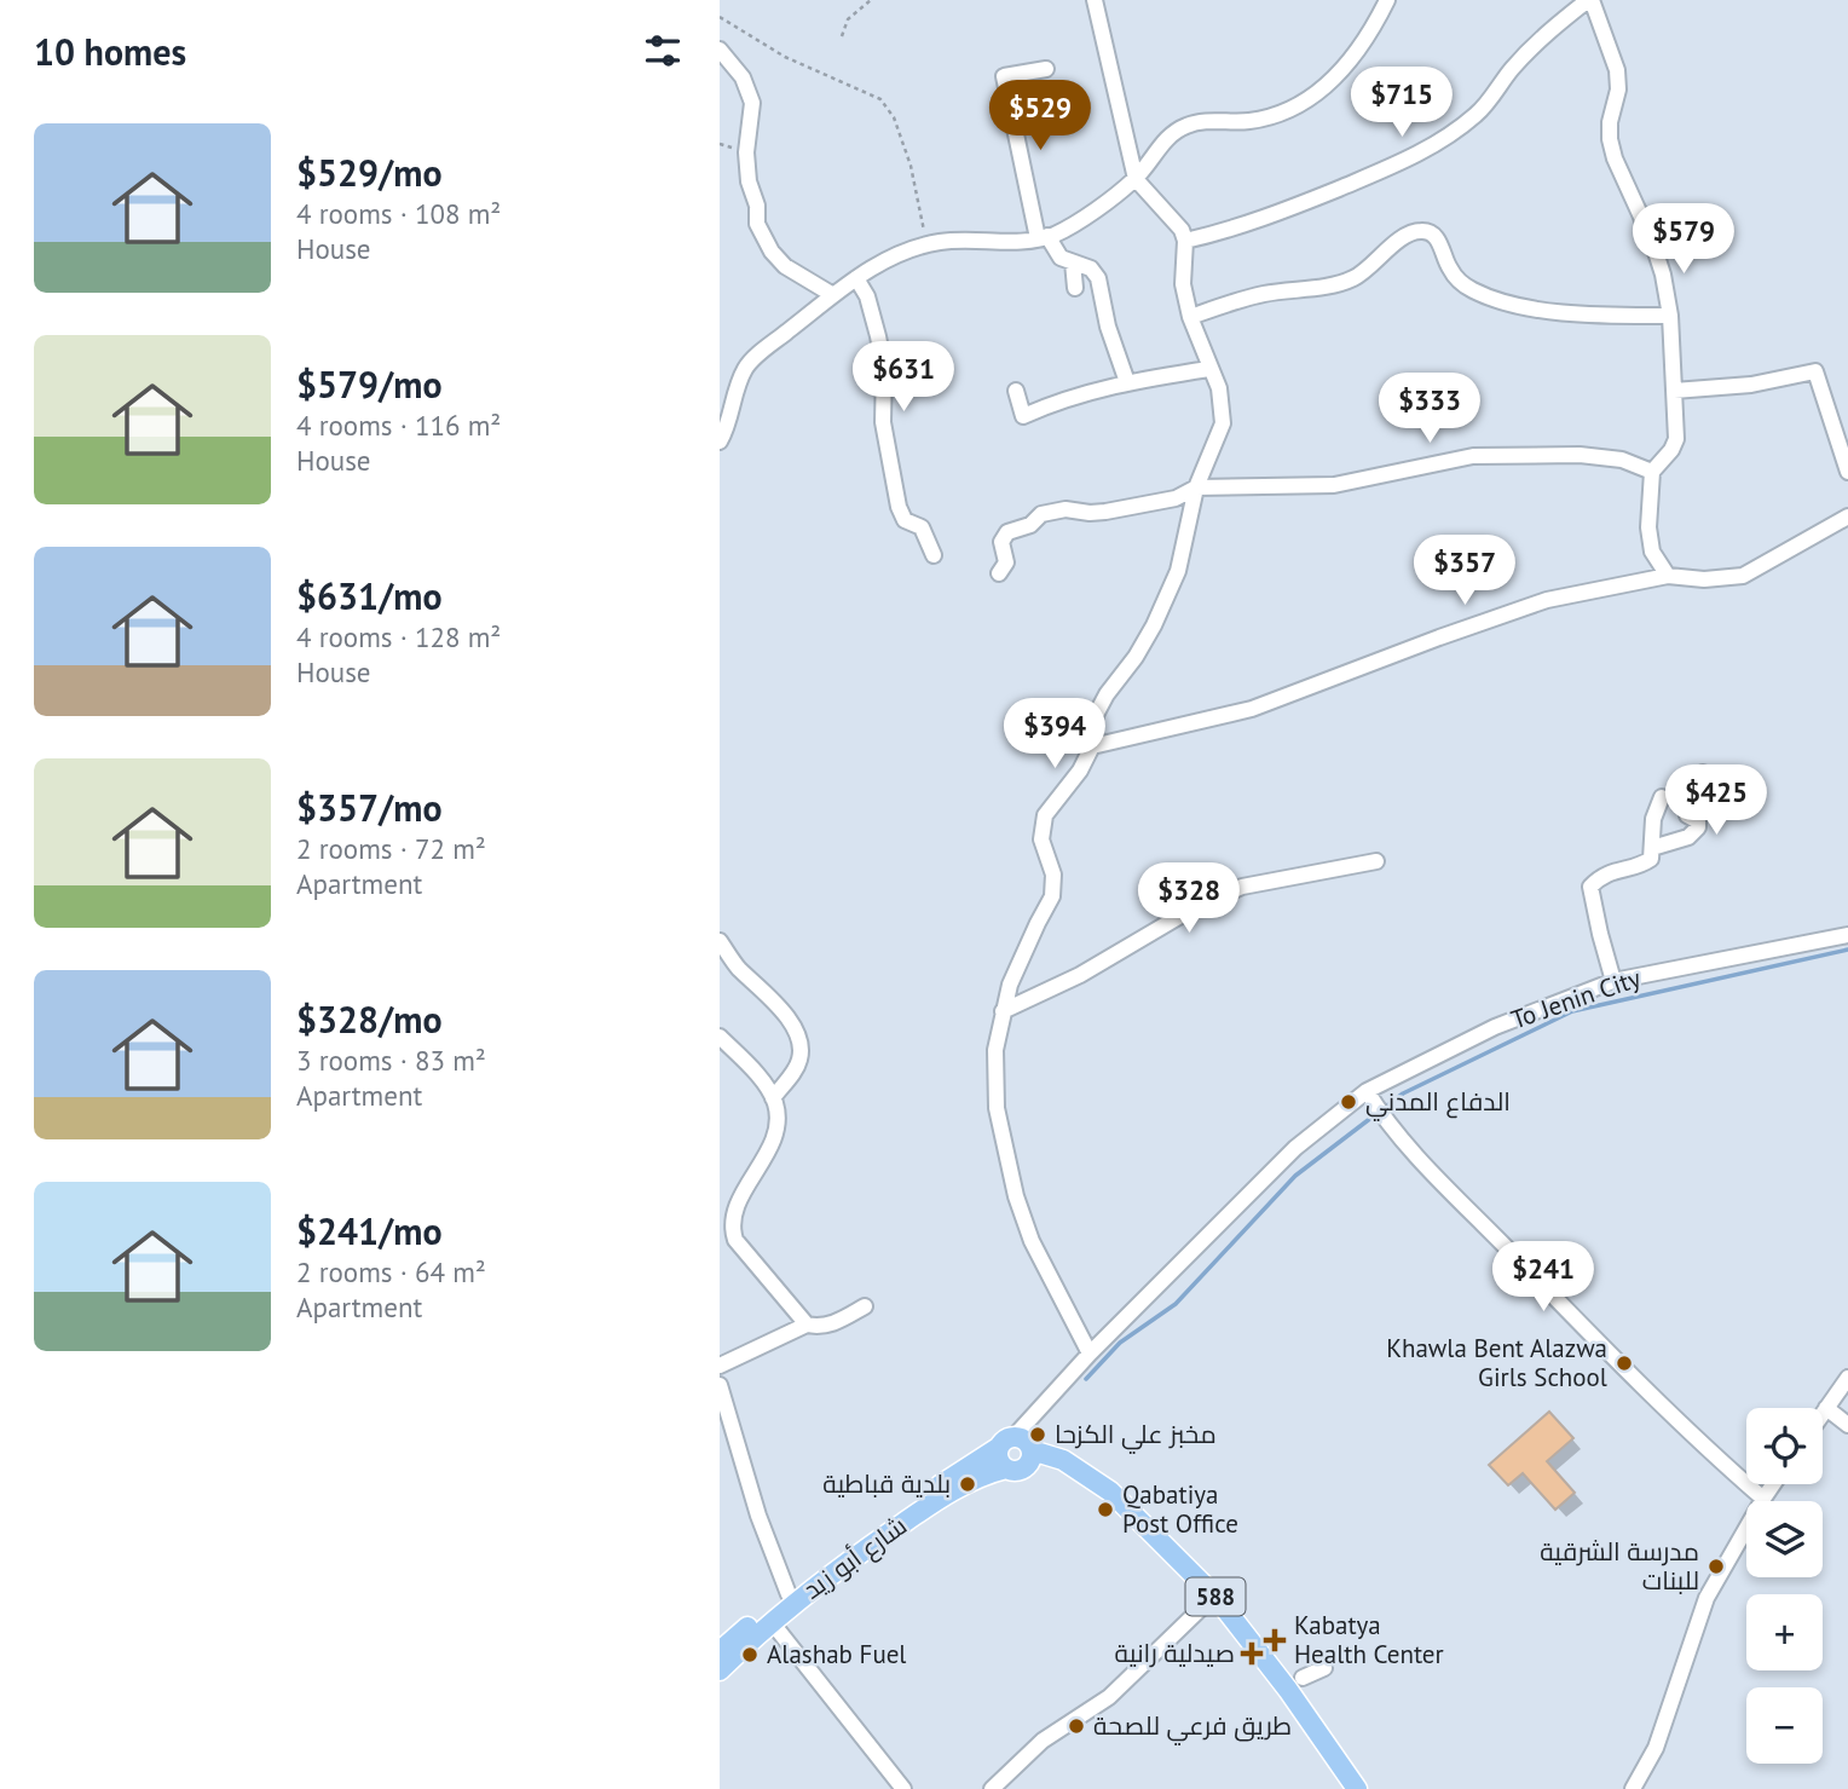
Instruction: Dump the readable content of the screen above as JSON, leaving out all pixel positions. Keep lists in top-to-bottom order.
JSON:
{
  "streets": {
    "main road": ["شارع أبو زيد", "588"],
    "street": ["To Jenin City"]
  },
  "crossings": [
    ["To Jenin City", "شارع أبو زيد"],
    ["To Jenin City", "588"],
    ["شارع أبو زيد", "588"]
  ],
  "places": {
    "other": [
      "الدفاع المدني",
      "Khawla Bent Alazwa Girls School",
      "مخبز علي الكزحا",
      "بلدية قباطية",
      "Qabatiya Post Office",
      "مدرسة الشرقية للبنات",
      "Alashab Fuel",
      "طريق فرعي للصحة"
    ],
    "health": ["Kabatya Health Center", "صيدلية رانية"]
  },
  "page": {
    "heading": "10 homes",
    "price": [
      "$715",
      "$529",
      "$579",
      "$631",
      "$333",
      "$357",
      "$394",
      "$425",
      "$328",
      "$241"
    ],
    "list": [
      {
        "name": "$529/mo",
        "note": "4 rooms · 108 m² · House"
      },
      {
        "name": "$579/mo",
        "note": "4 rooms · 116 m² · House"
      },
      {
        "name": "$631/mo",
        "note": "4 rooms · 128 m² · House"
      },
      {
        "name": "$357/mo",
        "note": "2 rooms · 72 m² · Apartment"
      },
      {
        "name": "$328/mo",
        "note": "3 rooms · 83 m² · Apartment"
      },
      {
        "name": "$241/mo",
        "note": "2 rooms · 64 m² · Apartment"
      }
    ],
    "map_buttons": ["+", "−"]
  }
}
